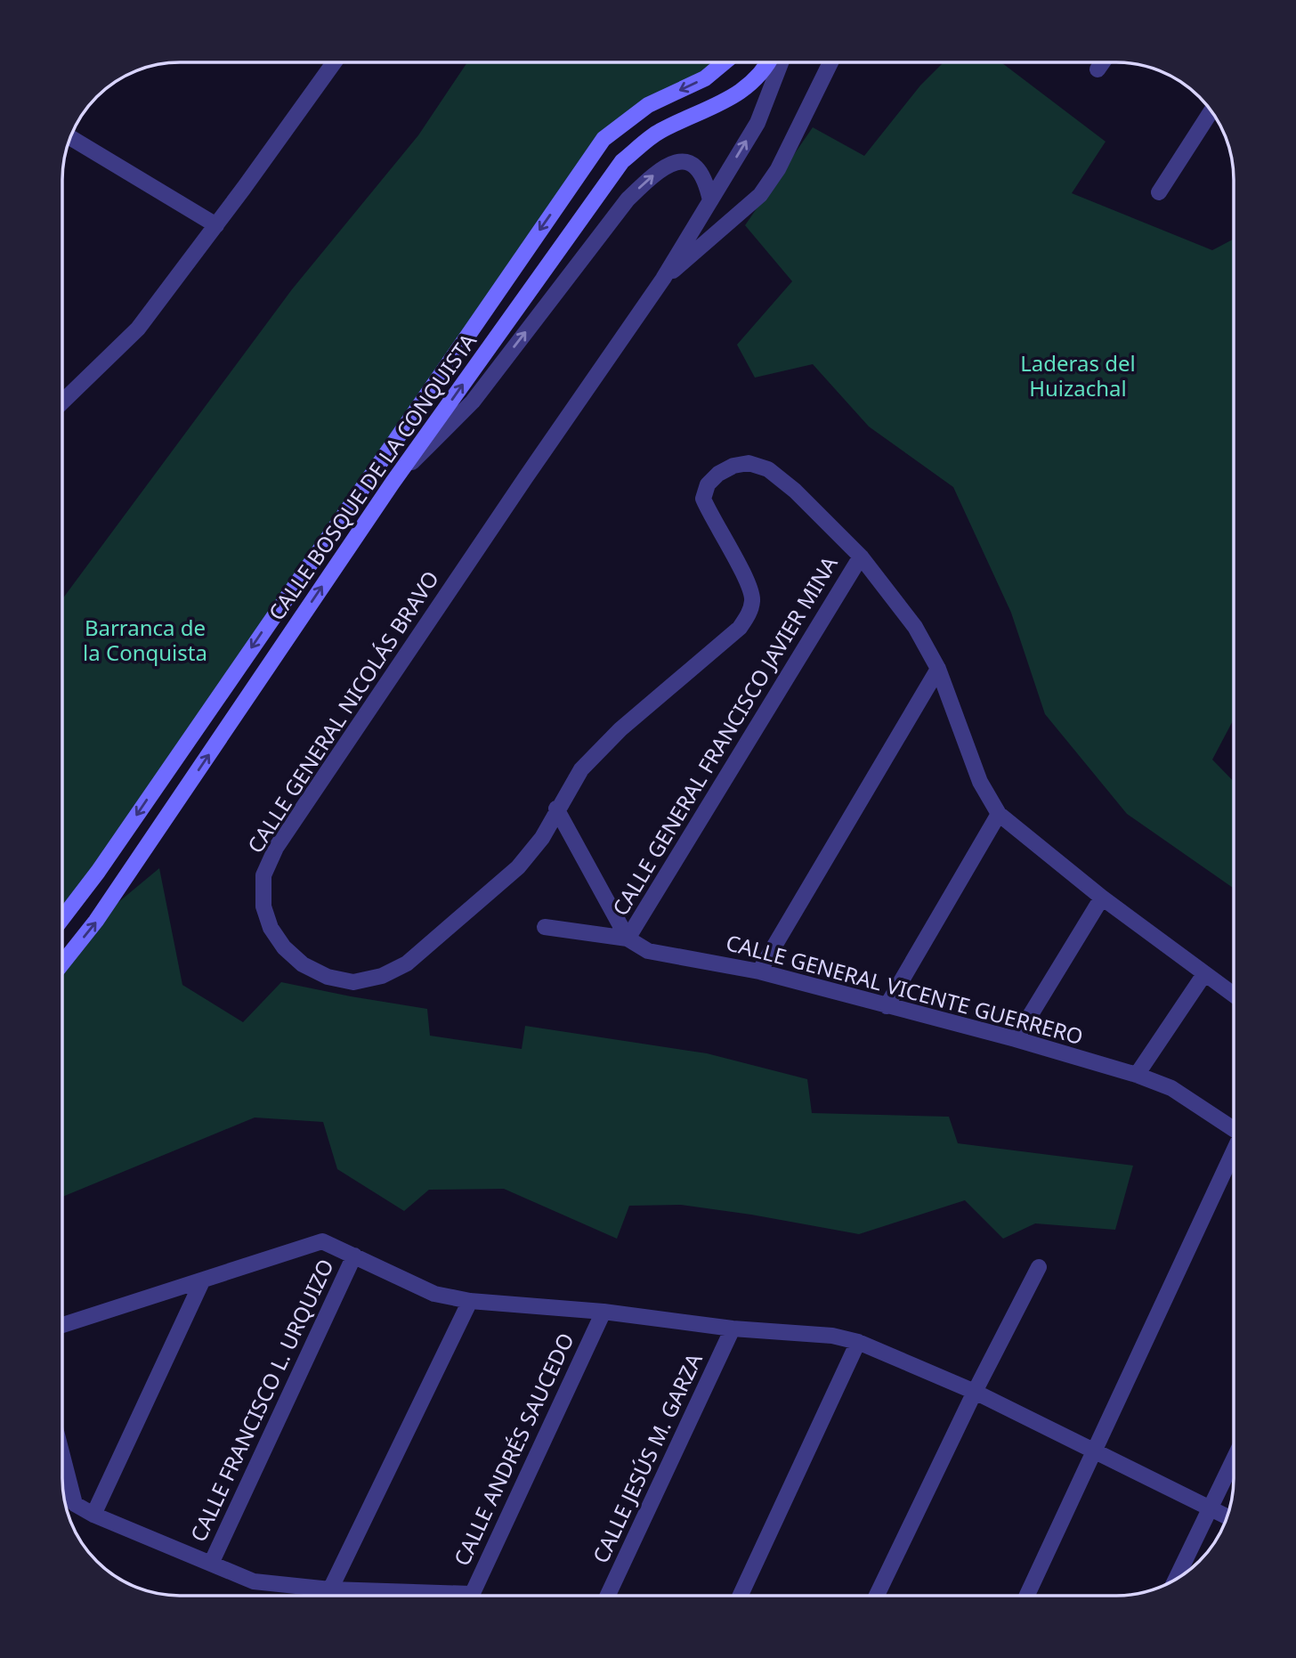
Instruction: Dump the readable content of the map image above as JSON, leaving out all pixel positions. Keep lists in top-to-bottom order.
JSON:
{
  "streets": {
    "main road": ["CALLE BOSQUE DE LA CONQUISTA"],
    "street": [
      "CALLE GENERAL NICOLÁS BRAVO",
      "CALLE GENERAL FRANCISCO JAVIER MINA",
      "CALLE GENERAL VICENTE GUERRERO",
      "CALLE FRANCISCO L. URQUIZO",
      "CALLE ANDRÉS SAUCEDO",
      "CALLE JESÚS M. GARZA"
    ]
  },
  "crossings": [
    ["CALLE GENERAL NICOLÁS BRAVO", "CALLE GENERAL FRANCISCO JAVIER MINA"],
    ["CALLE GENERAL FRANCISCO JAVIER MINA", "CALLE GENERAL VICENTE GUERRERO"]
  ],
  "parks": ["Laderas del Huizachal", "Barranca de la Conquista"]
}
